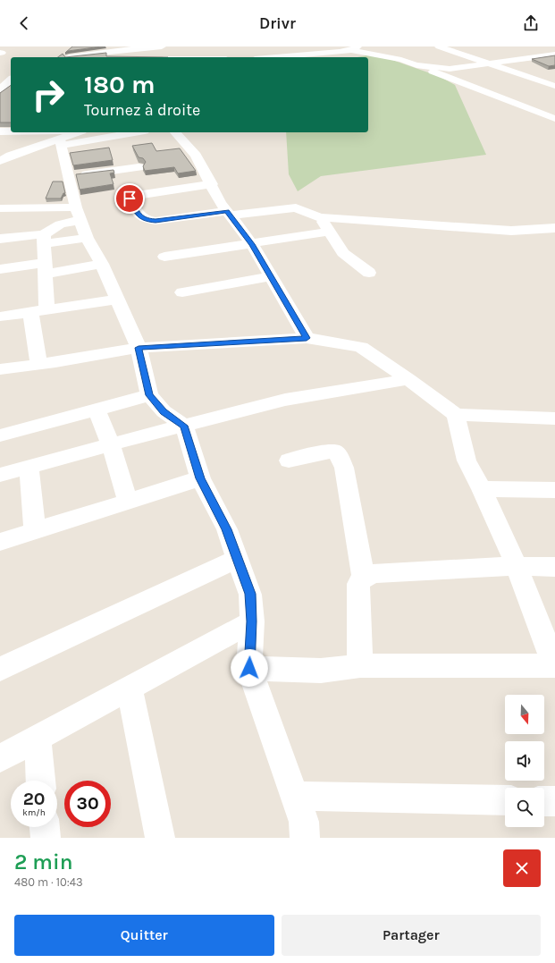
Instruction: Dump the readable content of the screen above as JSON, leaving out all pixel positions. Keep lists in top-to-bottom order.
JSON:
{
  "north": "bottom",
  "page": {
    "header": "Drivr",
    "turn": ["180 m", "Tournez à droite"],
    "speed": "20 km/h",
    "limit": "30",
    "heading": ["2 min", "480 m · 10:43"],
    "buttons": ["Quitter", "Partager"]
  }
}
